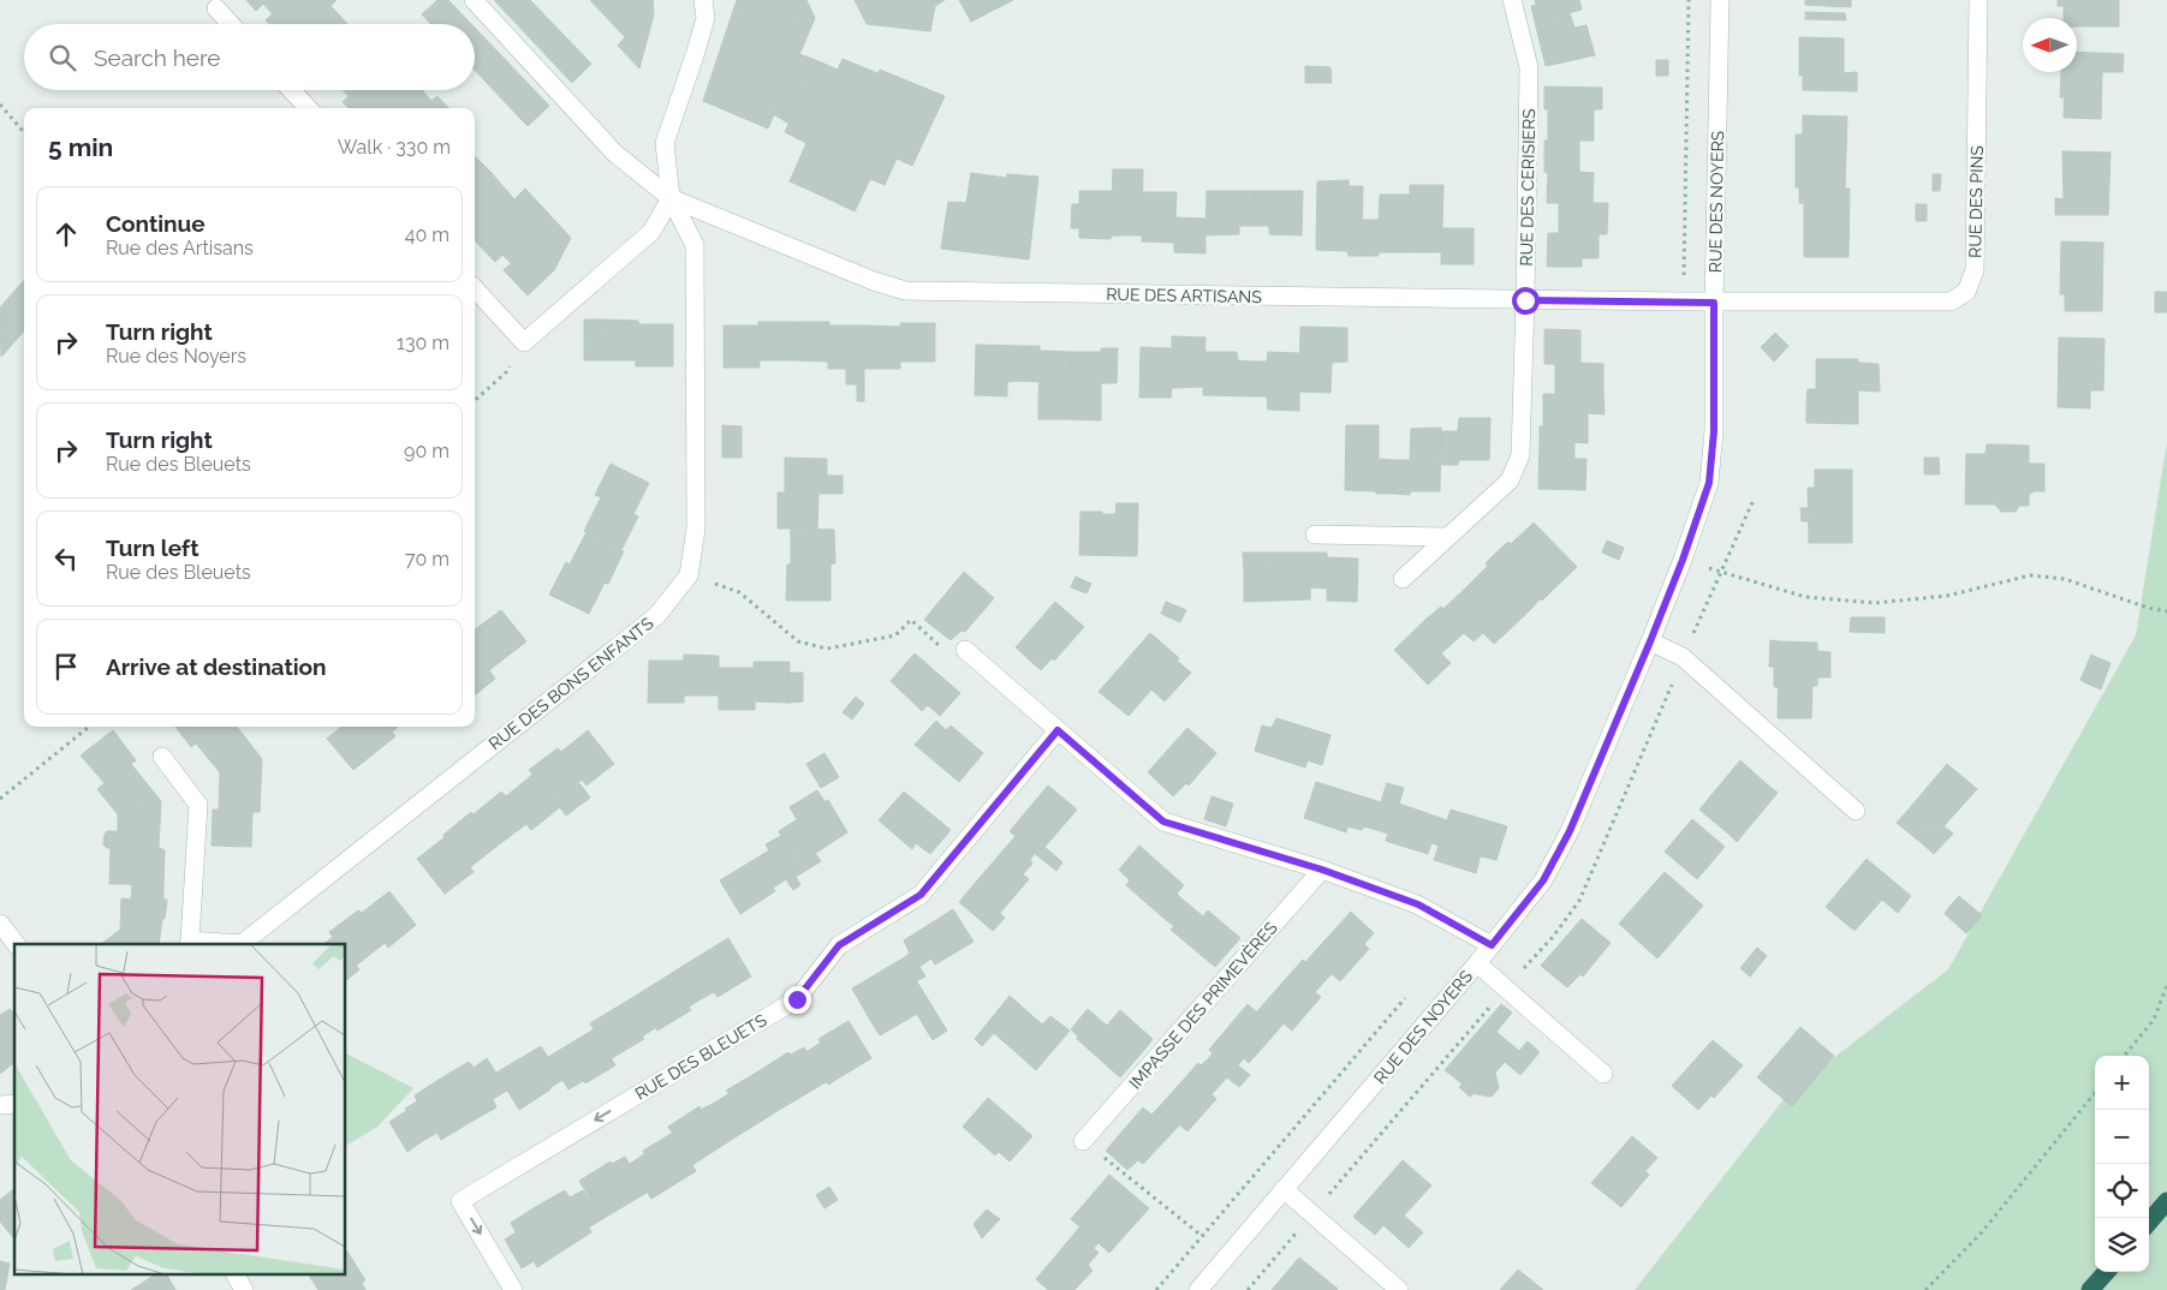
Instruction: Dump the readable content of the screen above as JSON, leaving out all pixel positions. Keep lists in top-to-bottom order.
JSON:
{
  "streets": {
    "street": [
      "RUE DES CERISIERS",
      "RUE DES NOYERS",
      "RUE DES PINS",
      "RUE DES ARTISANS",
      "RUE DES BONS ENFANTS",
      "IMPASSE DES PRIMEVÈRES",
      "RUE DES BLEUETS"
    ]
  },
  "crossings": [
    ["RUE DES CERISIERS", "RUE DES ARTISANS"],
    ["RUE DES NOYERS", "RUE DES PINS"],
    ["RUE DES NOYERS", "RUE DES ARTISANS"],
    ["RUE DES PINS", "RUE DES ARTISANS"],
    ["RUE DES ARTISANS", "RUE DES BONS ENFANTS"]
  ],
  "one_way": ["RUE DES BLEUETS"],
  "north": "left",
  "page": {
    "search": "Search here",
    "heading": ["5 min", "Walk · 330 m"],
    "list": [
      ["Continue", "Rue des Artisans", "40 m"],
      ["Turn right", "Rue des Noyers", "130 m"],
      ["Turn right", "Rue des Bleuets", "90 m"],
      ["Turn left", "Rue des Bleuets", "70 m"],
      "Arrive at destination"
    ],
    "map_buttons": ["+", "−"]
  }
}
